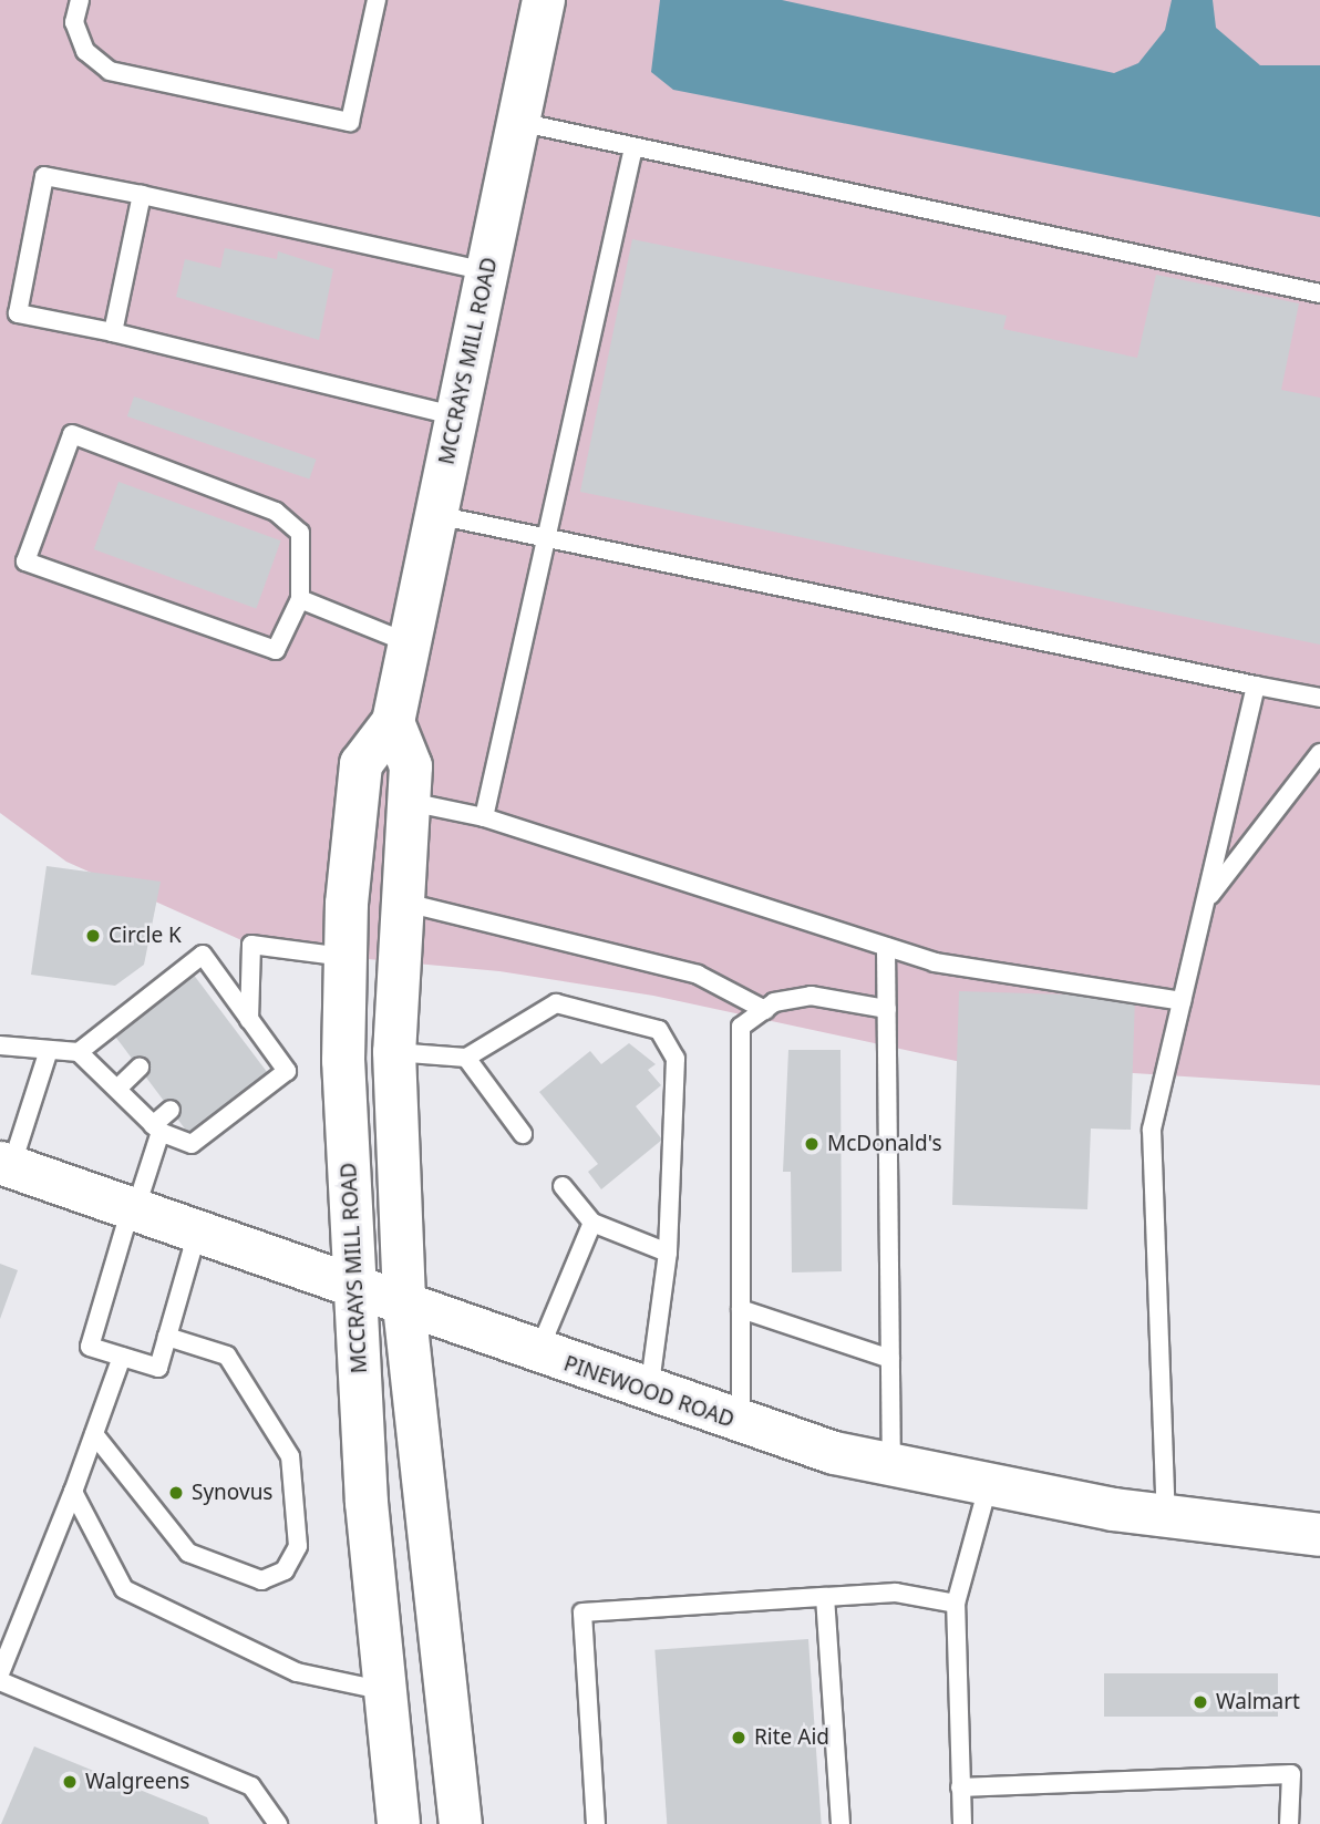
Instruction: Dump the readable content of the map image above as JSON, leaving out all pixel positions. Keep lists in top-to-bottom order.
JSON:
{
  "streets": {
    "street": ["MCCRAYS MILL ROAD", "PINEWOOD ROAD"]
  },
  "crossings": [
    ["MCCRAYS MILL ROAD", "PINEWOOD ROAD"]
  ],
  "places": [
    "Circle K",
    "McDonald's",
    "Synovus",
    "Walmart",
    "Rite Aid",
    "Walgreens"
  ]
}
